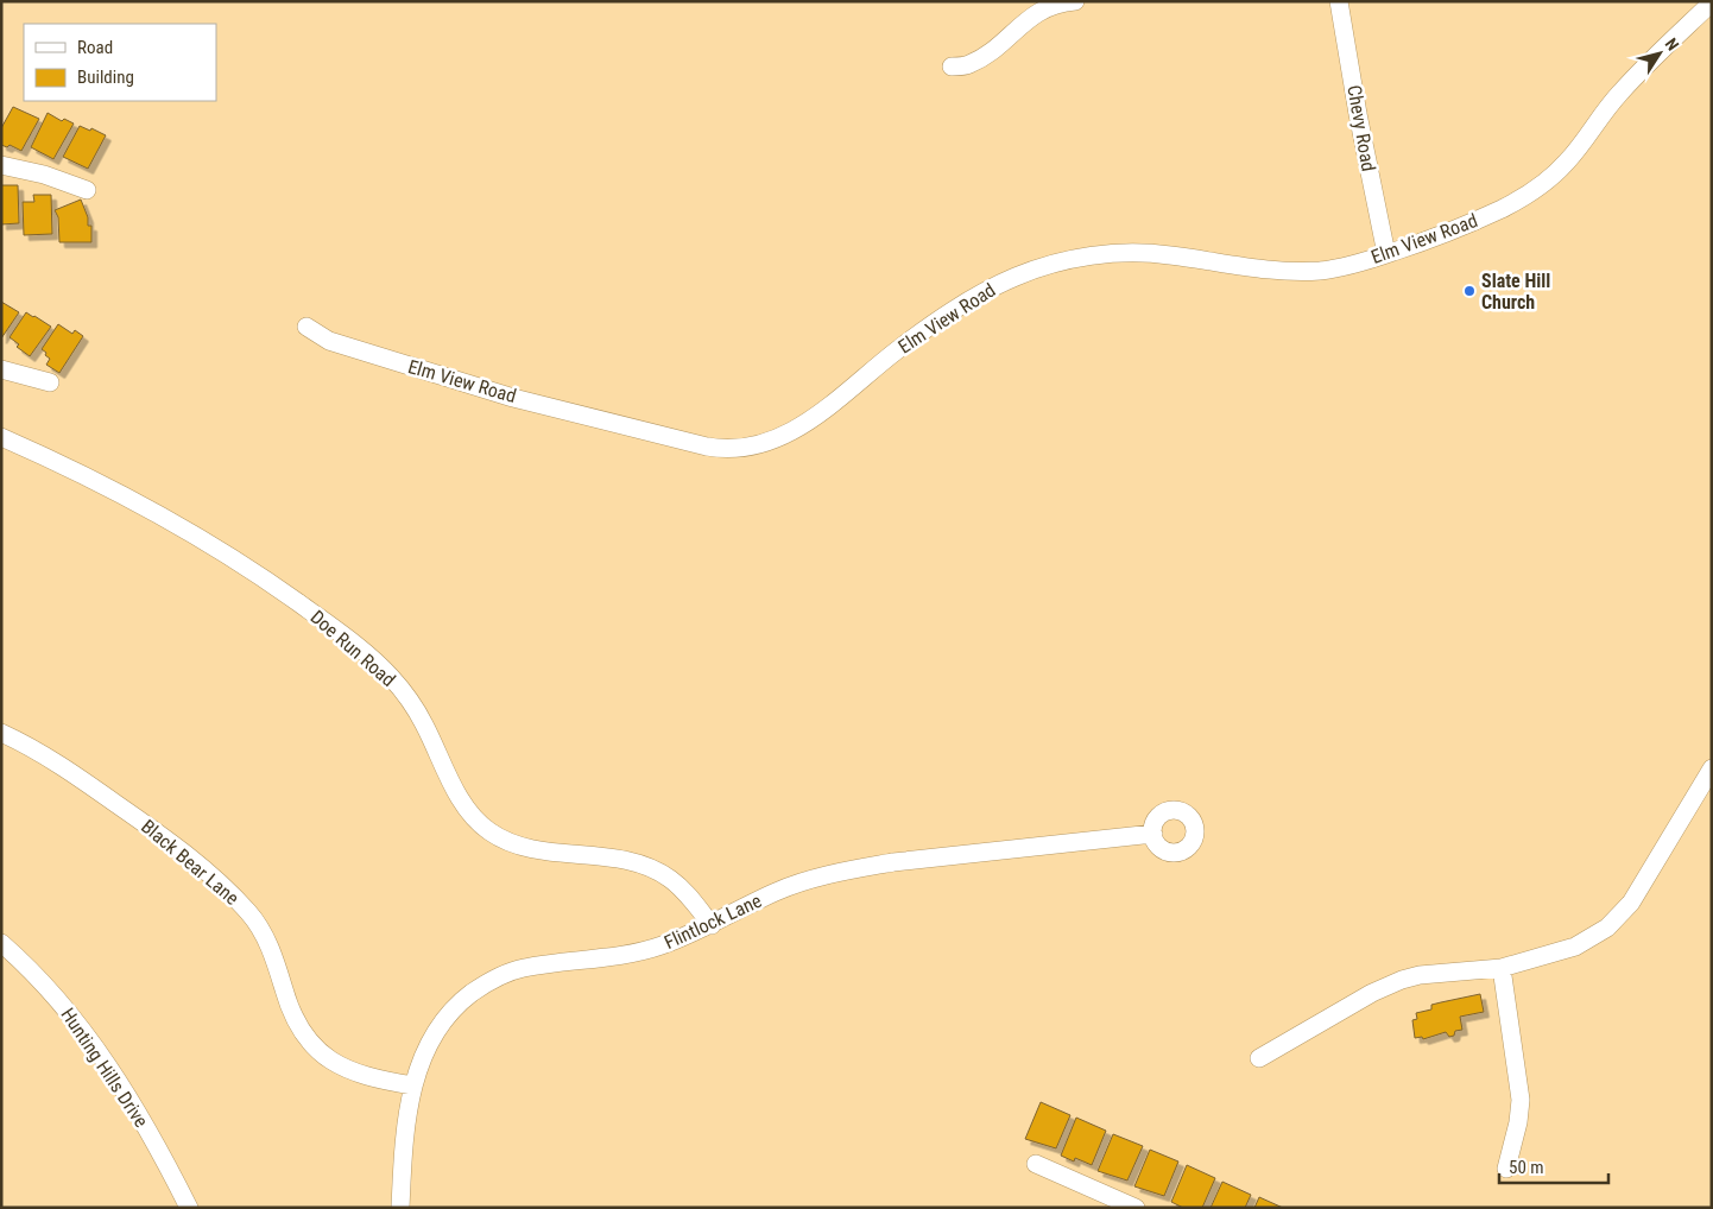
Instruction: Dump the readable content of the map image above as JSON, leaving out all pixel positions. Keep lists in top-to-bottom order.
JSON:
{
  "streets": {
    "street": [
      "Chevy Road",
      "Elm View Road",
      "Doe Run Road",
      "Black Bear Lane",
      "Flintlock Lane",
      "Hunting Hills Drive"
    ]
  },
  "crossings": [
    ["Chevy Road", "Elm View Road"],
    ["Doe Run Road", "Flintlock Lane"],
    ["Black Bear Lane", "Flintlock Lane"]
  ],
  "places": ["Slate Hill Church"],
  "legend": ["Road", "Building"],
  "scale_bar": "50 m",
  "north": "top right"
}
